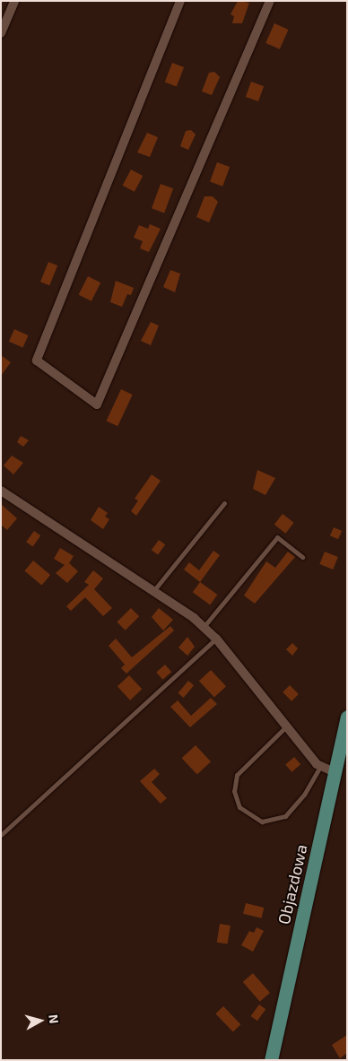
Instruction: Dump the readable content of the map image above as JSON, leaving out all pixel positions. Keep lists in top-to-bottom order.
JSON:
{
  "streets": {
    "main road": ["Objazdowa"]
  },
  "north": "right"
}
